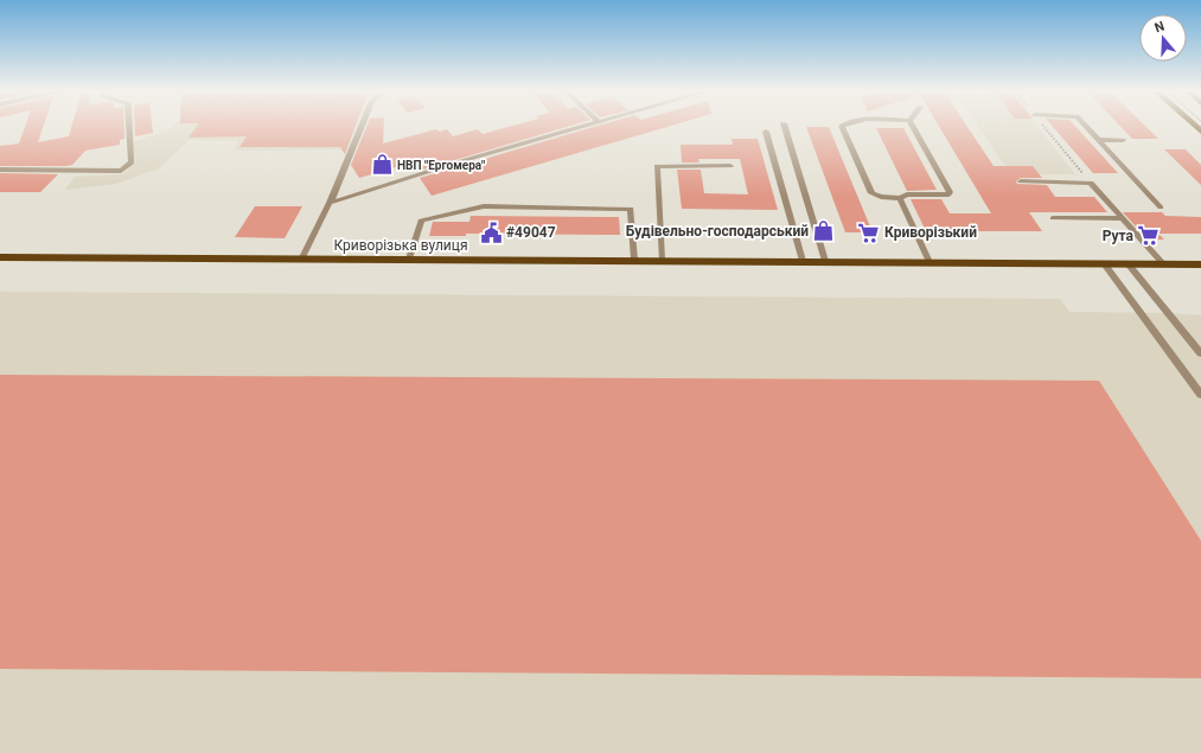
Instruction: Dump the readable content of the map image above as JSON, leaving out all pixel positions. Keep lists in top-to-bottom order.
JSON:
{
  "streets": {
    "main road": ["Криворізька вулиця"]
  },
  "places": {
    "shop": ["НВП \"Ергомера\"", "Будівельно-господарський"],
    "public building": ["#49047"],
    "supermarket": ["Криворізький", "Рута"]
  },
  "north": "top"
}
